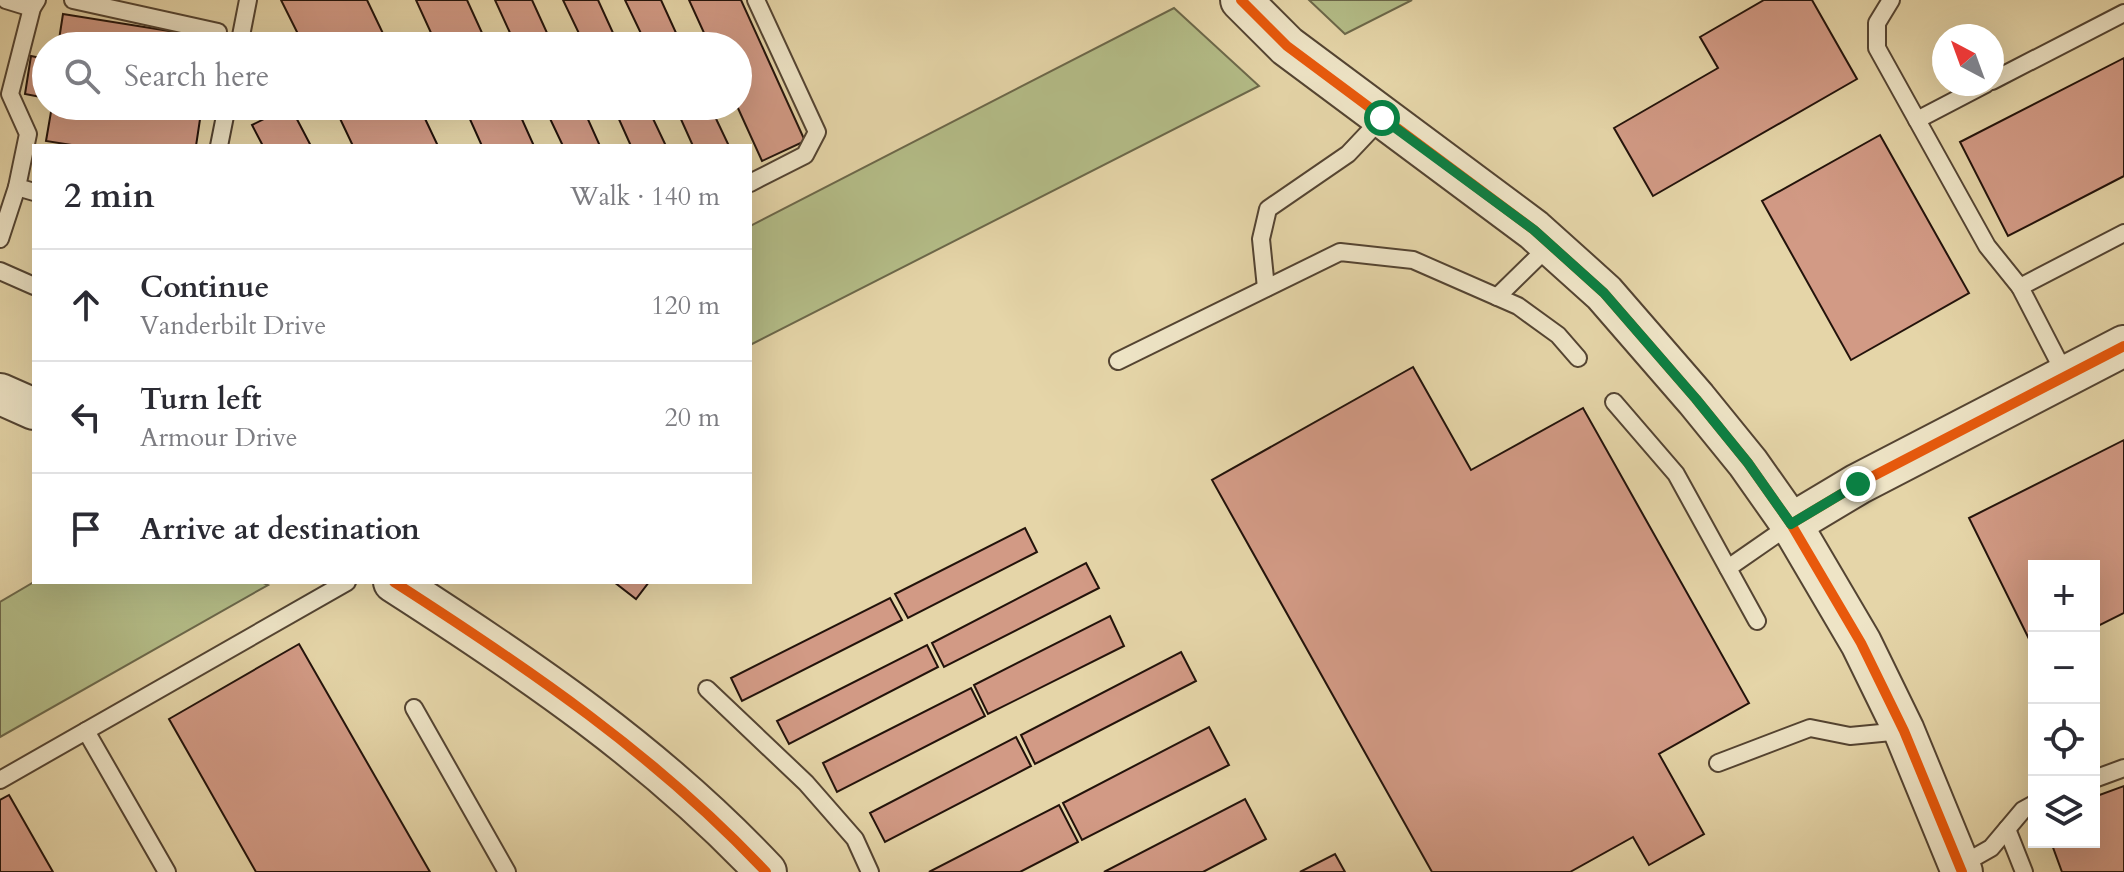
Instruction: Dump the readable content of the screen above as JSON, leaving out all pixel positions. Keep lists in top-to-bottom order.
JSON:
{
  "north": "top left",
  "page": {
    "search": "Search here",
    "heading": ["2 min", "Walk · 140 m"],
    "list": [
      ["Continue", "Vanderbilt Drive", "120 m"],
      ["Turn left", "Armour Drive", "20 m"],
      "Arrive at destination"
    ],
    "map_buttons": ["+", "−"]
  }
}
